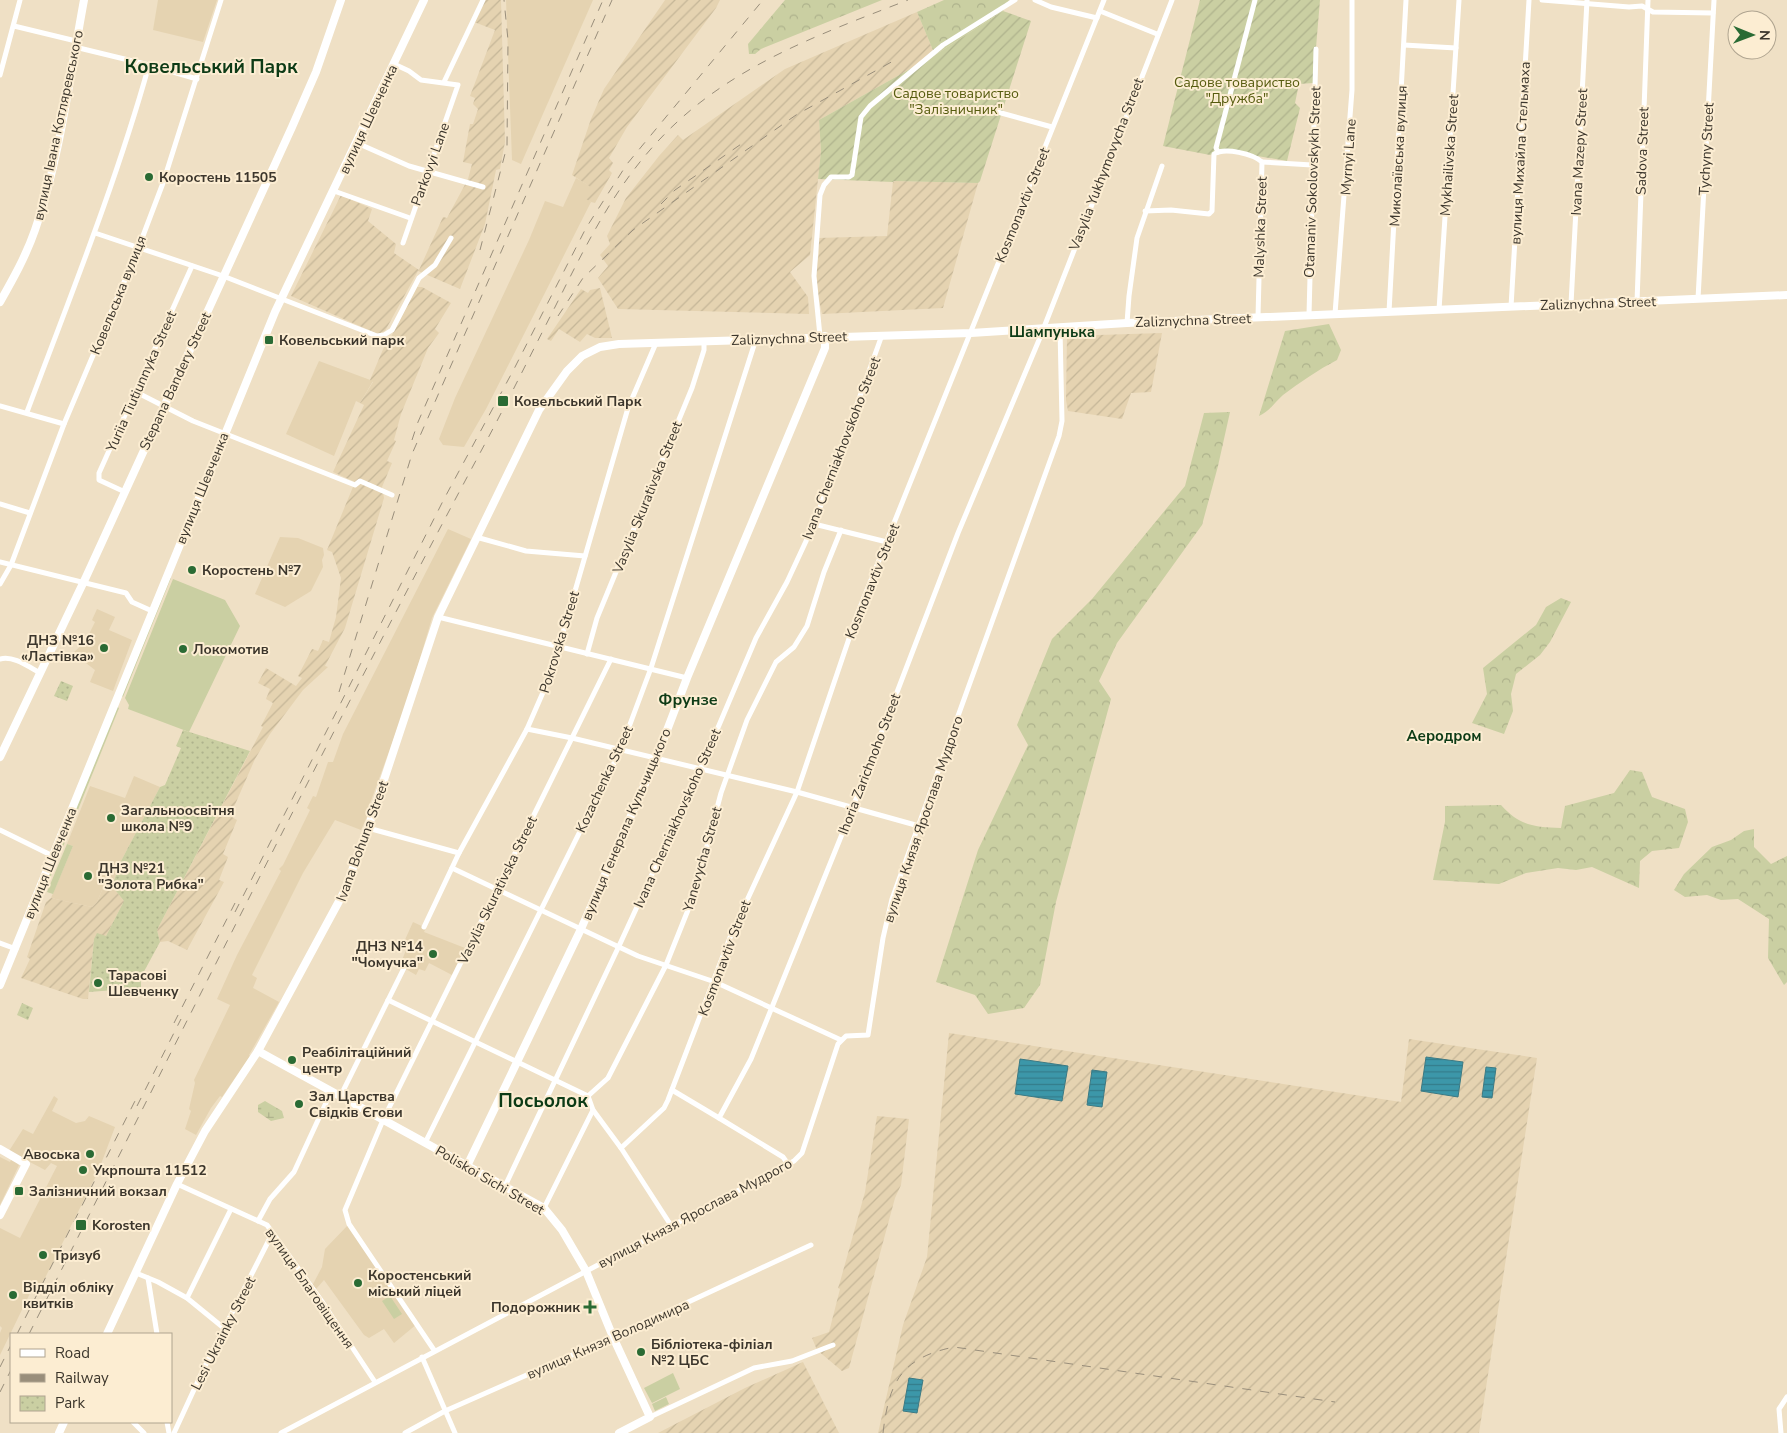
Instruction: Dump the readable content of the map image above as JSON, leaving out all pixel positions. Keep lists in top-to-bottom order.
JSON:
{
  "streets": {
    "street": [
      "вулиця Шевченка",
      "вулиця Івана Котляревського",
      "Tychyny Street",
      "Sadova Street",
      "Ivana Mazepy Street",
      "вулиця Михайла Стельмаха",
      "Mykhailivska Street",
      "Миколаївська вулиця",
      "Myrnyi Lane",
      "Parkovyi Lane",
      "Vasylia Yukhymovycha Street",
      "Otamaniv Sokolovskykh Street",
      "Kosmonavtiv Street",
      "Malyshka Street",
      "Ковельська вулиця",
      "Zaliznychna Street",
      "Yuriia Tiutiunnyka Street",
      "Stepana Bandery Street",
      "Ivana Cherniakhovskoho Street",
      "Vasylia Skurativska Street",
      "Pokrovska Street",
      "Ihoria Zarichnoho Street",
      "Kozachenka Street",
      "вулиця Князя Ярослава Мудрого",
      "вулиця Генерала Кульчицького",
      "Ivana Bohuna Street",
      "Yanevycha Street",
      "Poliskoi Sichi Street",
      "вулиця Благовіщення",
      "Lesi Ukrainky Street",
      "вулиця Князя Володимира"
    ]
  },
  "crossings": [
    ["Tychyny Street", "Zaliznychna Street"],
    ["Sadova Street", "Zaliznychna Street"],
    ["Ivana Mazepy Street", "Zaliznychna Street"],
    ["вулиця Михайла Стельмаха", "Zaliznychna Street"],
    ["Mykhailivska Street", "Zaliznychna Street"],
    ["Миколаївська вулиця", "Zaliznychna Street"],
    ["Myrnyi Lane", "Zaliznychna Street"],
    ["Vasylia Yukhymovycha Street", "Zaliznychna Street"],
    ["Vasylia Yukhymovycha Street", "Ihoria Zarichnoho Street"],
    ["Otamaniv Sokolovskykh Street", "Zaliznychna Street"],
    ["Kosmonavtiv Street", "Zaliznychna Street"],
    ["Malyshka Street", "Zaliznychna Street"],
    ["Zaliznychna Street", "Ivana Cherniakhovskoho Street"],
    ["Zaliznychna Street", "Vasylia Skurativska Street"],
    ["Zaliznychna Street", "Pokrovska Street"],
    ["Zaliznychna Street", "Ihoria Zarichnoho Street"],
    ["Zaliznychna Street", "Kozachenka Street"],
    ["Zaliznychna Street", "вулиця Князя Ярослава Мудрого"],
    ["Zaliznychna Street", "вулиця Генерала Кульчицького"],
    ["Zaliznychna Street", "Ivana Bohuna Street"],
    ["Yuriia Tiutiunnyka Street", "Stepana Bandery Street"],
    ["Ivana Cherniakhovskoho Street", "Poliskoi Sichi Street"],
    ["Vasylia Skurativska Street", "вулиця Князя Ярослава Мудрого"],
    ["Vasylia Skurativska Street", "Poliskoi Sichi Street"],
    ["Kozachenka Street", "Poliskoi Sichi Street"],
    ["вулиця Князя Ярослава Мудрого", "Poliskoi Sichi Street"],
    ["вулиця Князя Ярослава Мудрого", "вулиця Благовіщення"],
    ["вулиця Генерала Кульчицького", "Poliskoi Sichi Street"],
    ["Ivana Bohuna Street", "Poliskoi Sichi Street"],
    ["Ivana Bohuna Street", "вулиця Благовіщення"],
    ["Poliskoi Sichi Street", "вулиця Князя Володимира"],
    ["вулиця Благовіщення", "Lesi Ukrainky Street"]
  ],
  "districts": [
    "Ковельський Парк",
    "Шампунька",
    "Фрунзе",
    "Аеродром",
    "Посьолок"
  ],
  "parks": ["Садове товариство \"Дружба\"", "Садове товариство \"Залізничник\""],
  "places": {
    "other": [
      "Коростень 11505",
      "Коростень №7",
      "ДНЗ №16 «Ластівка»",
      "Локомотив",
      "Загальноосвітня школа №9",
      "ДНЗ №21 \"Золота Рибка\"",
      "ДНЗ №14 \"Чомучка\"",
      "Тарасові Шевченку",
      "Реабілітаційний центр",
      "Зал Царства Свідків Єгови",
      "Авоська",
      "Укрпошта 11512",
      "Тризуб",
      "Коростенський міський ліцей",
      "Відділ обліку квитків",
      "Бібліотека-філіал №2 ЦБС"
    ],
    "transit": [
      "Ковельський парк",
      "Ковельський Парк",
      "Залізничний вокзал",
      "Korosten"
    ],
    "health": ["Подорожник"]
  },
  "legend": ["Road", "Railway", "Park"],
  "north": "right"
}
